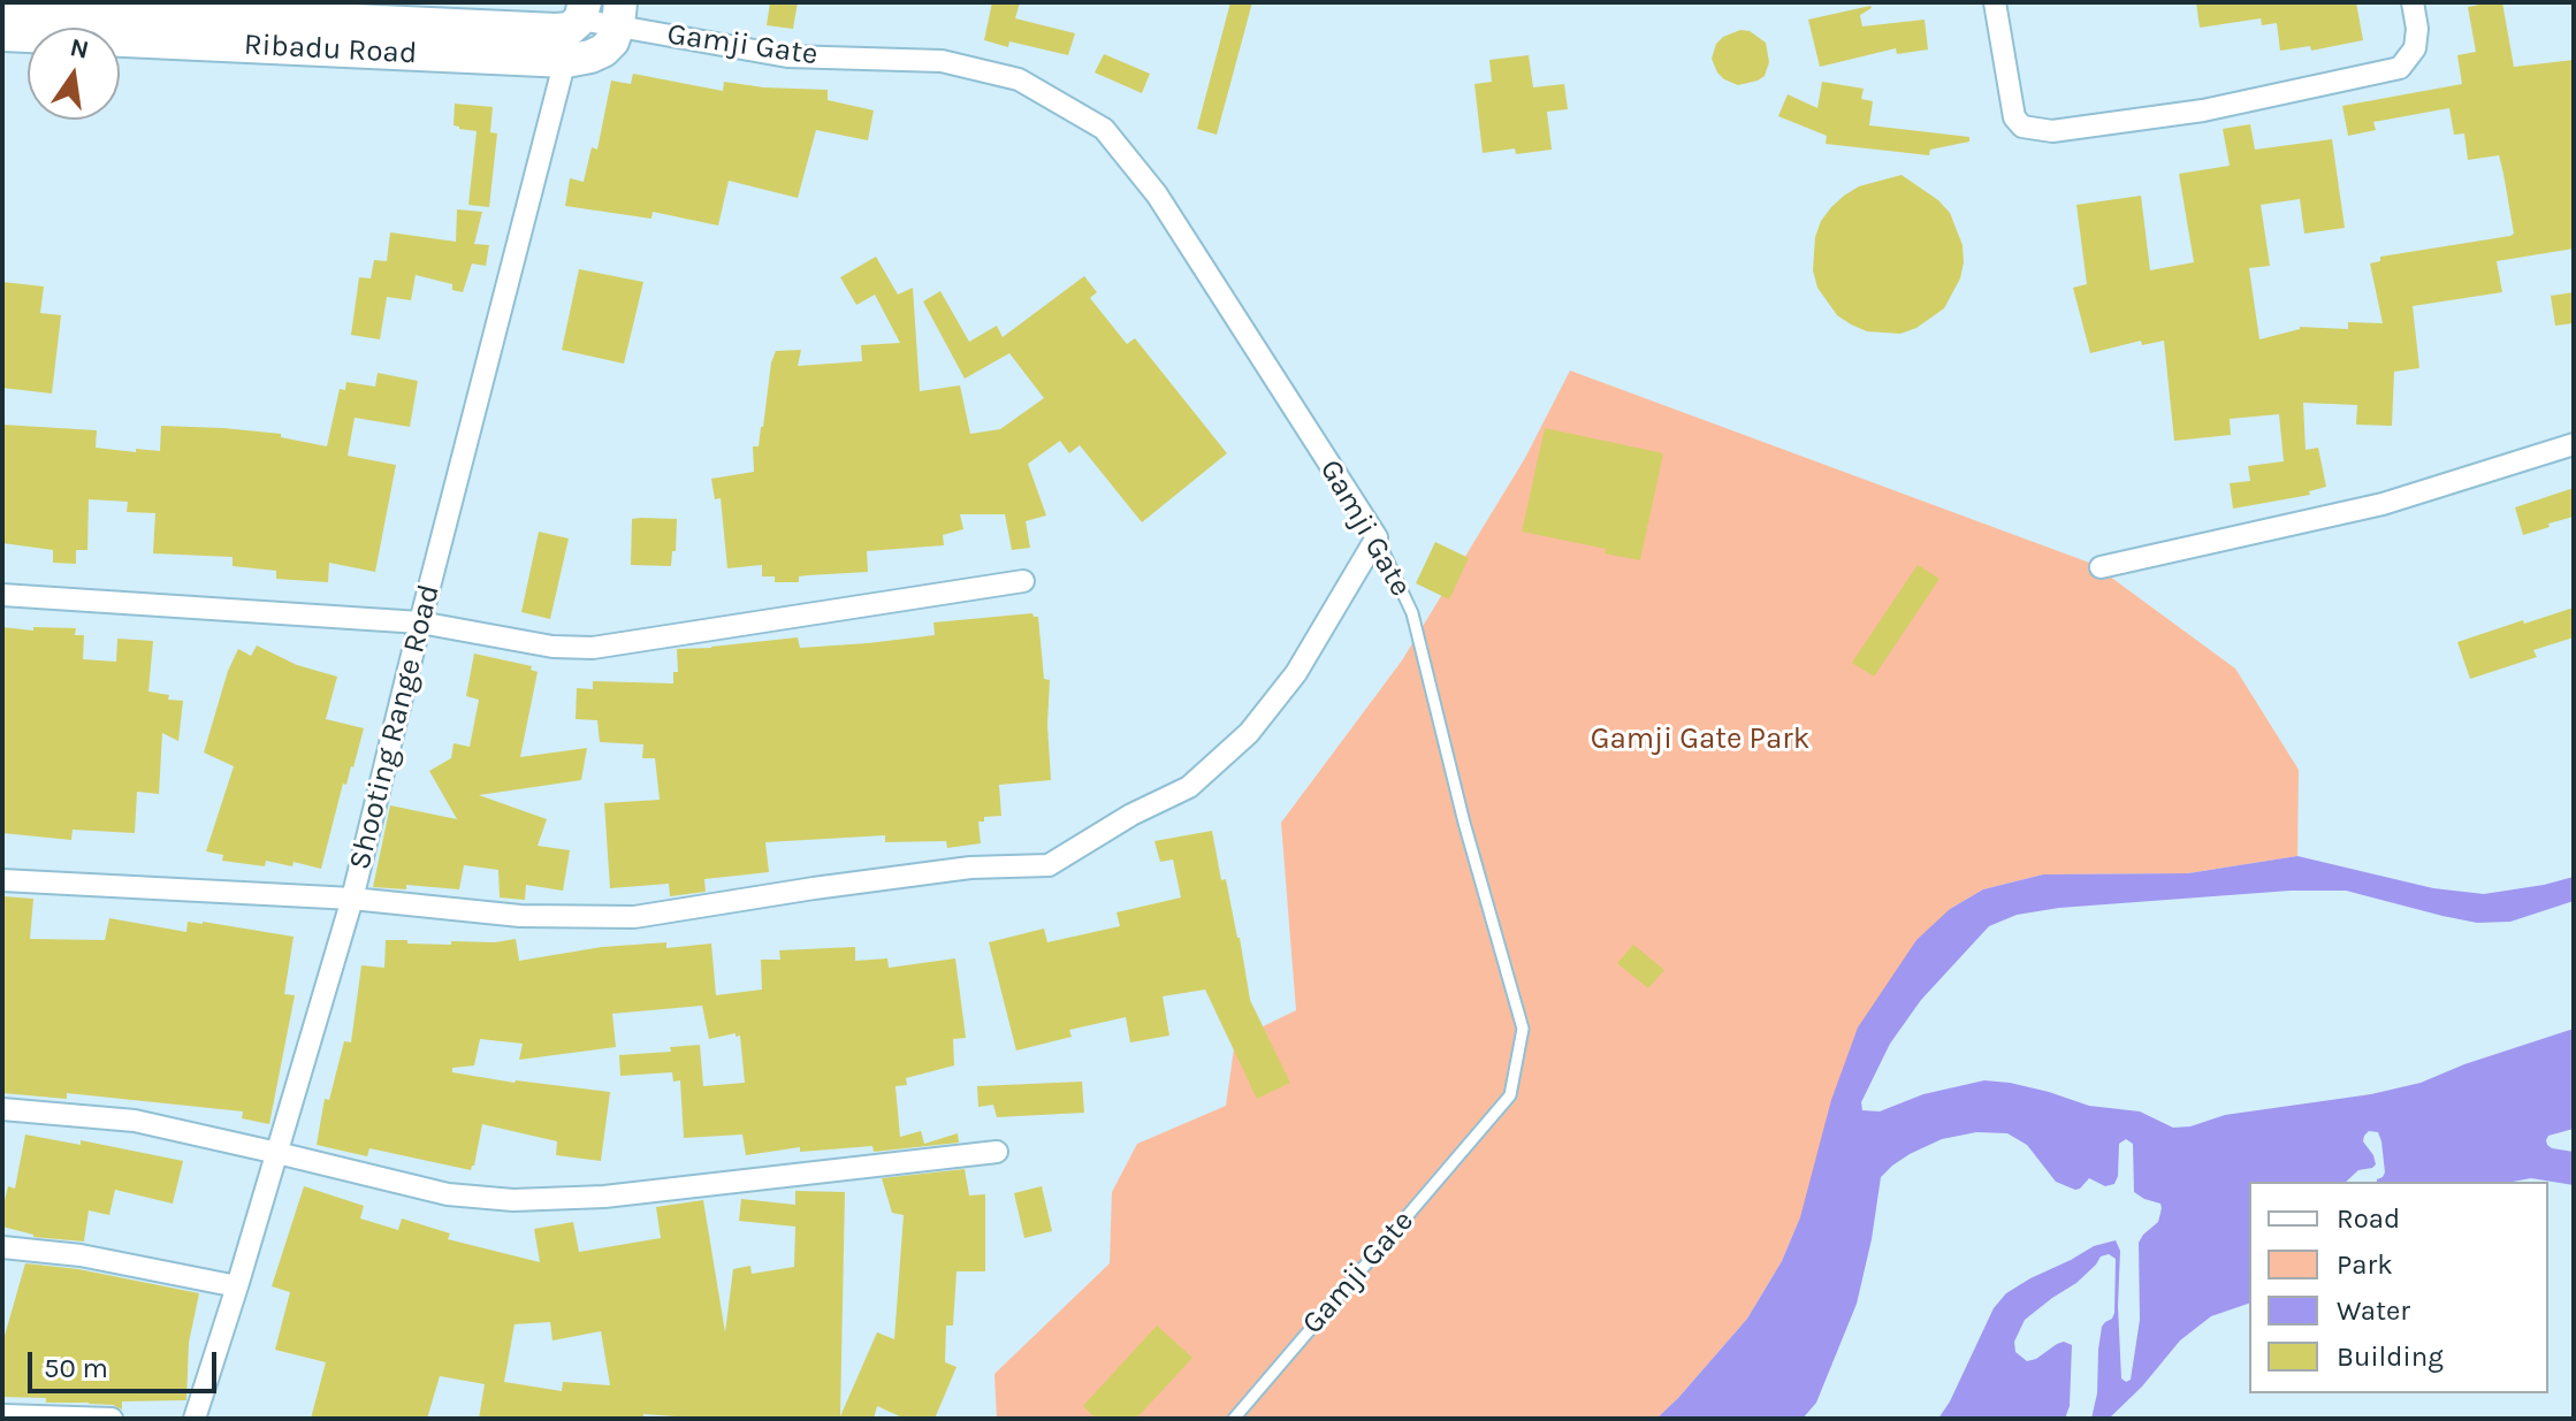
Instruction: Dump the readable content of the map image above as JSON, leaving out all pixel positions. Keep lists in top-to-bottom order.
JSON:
{
  "streets": {
    "main road": ["Ribadu Road"],
    "street": ["Gamji Gate", "Shooting Range Road"]
  },
  "crossings": [
    ["Gamji Gate", "Ribadu Road"],
    ["Gamji Gate", "Shooting Range Road"],
    ["Ribadu Road", "Shooting Range Road"]
  ],
  "parks": ["Gamji Gate Park"],
  "legend": [
    "Road",
    "Park",
    "Water",
    "Building"
  ],
  "scale_bar": "50 m",
  "north": "top"
}
